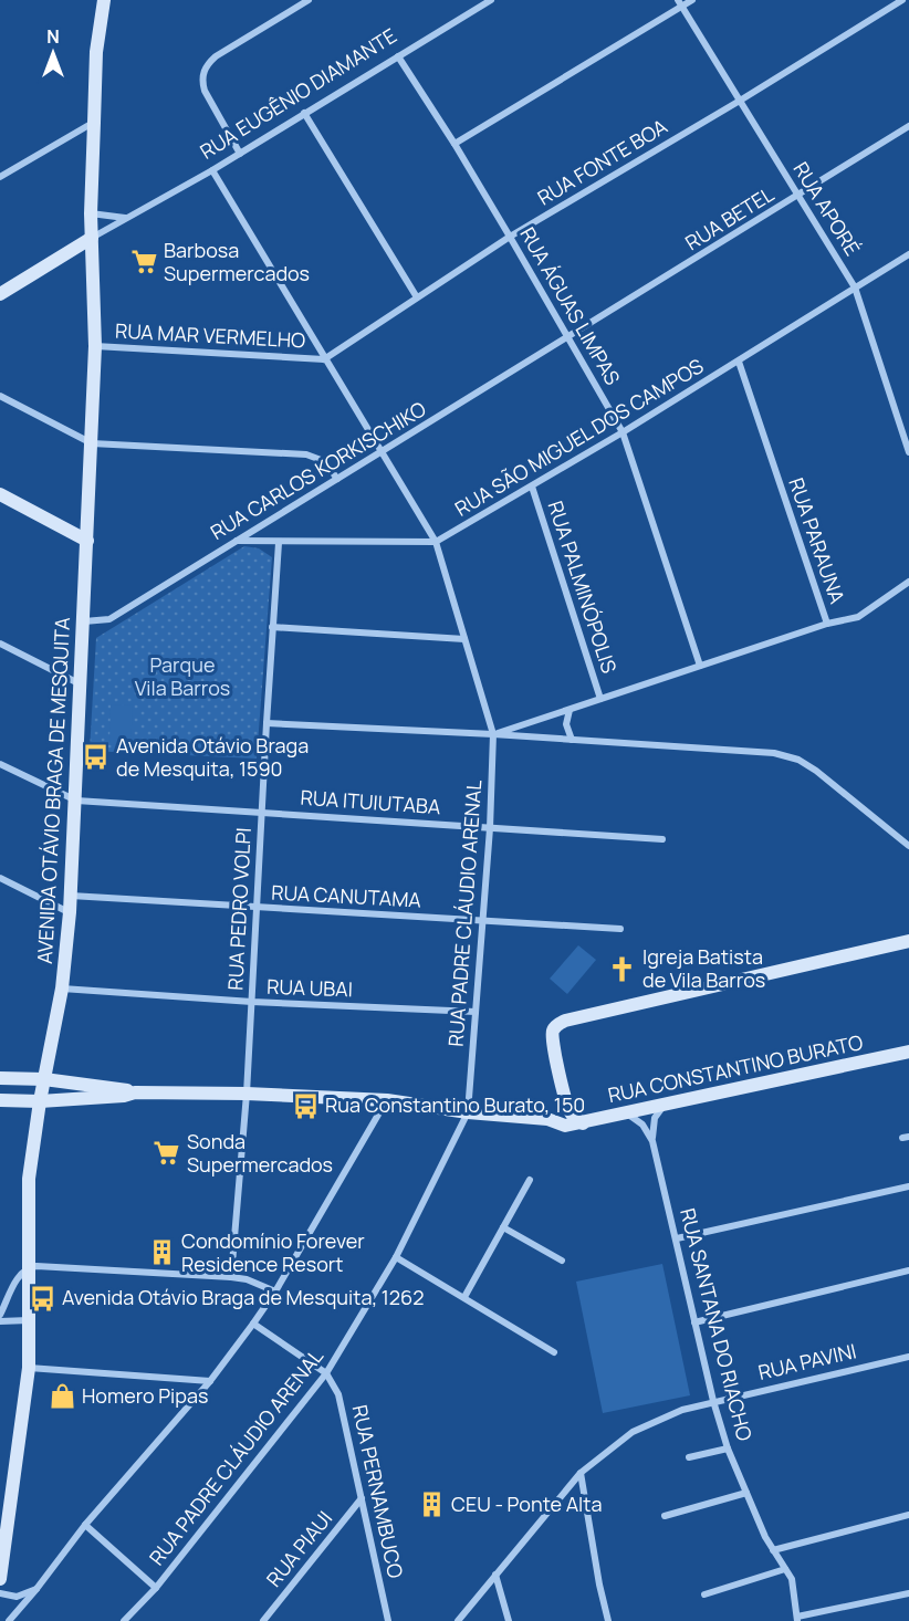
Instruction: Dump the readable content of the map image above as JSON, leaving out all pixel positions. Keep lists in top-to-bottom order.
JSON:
{
  "streets": {
    "street": [
      "RUA EUGÊNIO DIAMANTE",
      "RUA FONTE BOA",
      "RUA APORÉ",
      "RUA BETEL",
      "RUA ÁGUAS LIMPAS",
      "RUA MAR VERMELHO",
      "RUA SÃO MIGUEL DOS CAMPOS",
      "RUA CARLOS KORKISCHIKO",
      "RUA PARAUNA",
      "RUA PALMINÓPOLIS",
      "AVENIDA OTÁVIO BRAGA DE MESQUITA",
      "RUA ITUIUTABA",
      "RUA CANUTAMA",
      "RUA PEDRO VOLPI",
      "RUA PADRE CLÁUDIO ARENAL",
      "RUA UBAI",
      "RUA CONSTANTINO BURATO",
      "RUA SANTANA DO RIACHO",
      "RUA PAVINI",
      "RUA PERNAMBUCO",
      "RUA PIAUI"
    ]
  },
  "crossings": [
    ["RUA EUGÊNIO DIAMANTE", "RUA ÁGUAS LIMPAS"],
    ["RUA EUGÊNIO DIAMANTE", "AVENIDA OTÁVIO BRAGA DE MESQUITA"],
    ["RUA EUGÊNIO DIAMANTE", "RUA PADRE CLÁUDIO ARENAL"],
    ["RUA FONTE BOA", "RUA APORÉ"],
    ["RUA FONTE BOA", "RUA ÁGUAS LIMPAS"],
    ["RUA FONTE BOA", "RUA MAR VERMELHO"],
    ["RUA FONTE BOA", "RUA PADRE CLÁUDIO ARENAL"],
    ["RUA APORÉ", "RUA BETEL"],
    ["RUA APORÉ", "RUA SÃO MIGUEL DOS CAMPOS"],
    ["RUA BETEL", "RUA ÁGUAS LIMPAS"],
    ["RUA BETEL", "RUA CARLOS KORKISCHIKO"],
    ["RUA ÁGUAS LIMPAS", "RUA SÃO MIGUEL DOS CAMPOS"],
    ["RUA ÁGUAS LIMPAS", "RUA CARLOS KORKISCHIKO"],
    ["RUA ÁGUAS LIMPAS", "RUA PARAUNA"],
    ["RUA MAR VERMELHO", "AVENIDA OTÁVIO BRAGA DE MESQUITA"],
    ["RUA MAR VERMELHO", "RUA PADRE CLÁUDIO ARENAL"],
    ["RUA SÃO MIGUEL DOS CAMPOS", "RUA CARLOS KORKISCHIKO"],
    ["RUA SÃO MIGUEL DOS CAMPOS", "RUA PARAUNA"],
    ["RUA SÃO MIGUEL DOS CAMPOS", "RUA PALMINÓPOLIS"],
    ["RUA SÃO MIGUEL DOS CAMPOS", "RUA PEDRO VOLPI"],
    ["RUA SÃO MIGUEL DOS CAMPOS", "RUA PADRE CLÁUDIO ARENAL"],
    ["RUA CARLOS KORKISCHIKO", "AVENIDA OTÁVIO BRAGA DE MESQUITA"],
    ["RUA CARLOS KORKISCHIKO", "RUA PADRE CLÁUDIO ARENAL"],
    ["RUA PARAUNA", "RUA PALMINÓPOLIS"],
    ["RUA PARAUNA", "RUA PADRE CLÁUDIO ARENAL"],
    ["AVENIDA OTÁVIO BRAGA DE MESQUITA", "RUA ITUIUTABA"],
    ["AVENIDA OTÁVIO BRAGA DE MESQUITA", "RUA CANUTAMA"],
    ["AVENIDA OTÁVIO BRAGA DE MESQUITA", "RUA UBAI"],
    ["AVENIDA OTÁVIO BRAGA DE MESQUITA", "RUA CONSTANTINO BURATO"],
    ["RUA ITUIUTABA", "RUA PEDRO VOLPI"],
    ["RUA ITUIUTABA", "RUA PADRE CLÁUDIO ARENAL"],
    ["RUA CANUTAMA", "RUA PEDRO VOLPI"],
    ["RUA CANUTAMA", "RUA PADRE CLÁUDIO ARENAL"],
    ["RUA PEDRO VOLPI", "RUA UBAI"],
    ["RUA PEDRO VOLPI", "RUA CONSTANTINO BURATO"],
    ["RUA PADRE CLÁUDIO ARENAL", "RUA UBAI"],
    ["RUA PADRE CLÁUDIO ARENAL", "RUA CONSTANTINO BURATO"],
    ["RUA PADRE CLÁUDIO ARENAL", "RUA PERNAMBUCO"],
    ["RUA CONSTANTINO BURATO", "RUA SANTANA DO RIACHO"],
    ["RUA SANTANA DO RIACHO", "RUA PAVINI"],
    ["RUA PERNAMBUCO", "RUA PIAUI"]
  ],
  "parks": ["Parque Vila Barros"],
  "places": {
    "supermarket": ["Barbosa Supermercados", "Sonda Supermercados"],
    "bus stop": ["Avenida Otávio Braga de Mesquita, 1590", "Rua Constantino Burato, 150", "Avenida Otávio Braga de Mesquita, 1262"],
    "church": ["Igreja Batista de Vila Barros"],
    "building": ["Condomínio Forever Residence Resort", "CEU - Ponte Alta"],
    "shop": ["Homero Pipas"]
  },
  "north": "top"
}
